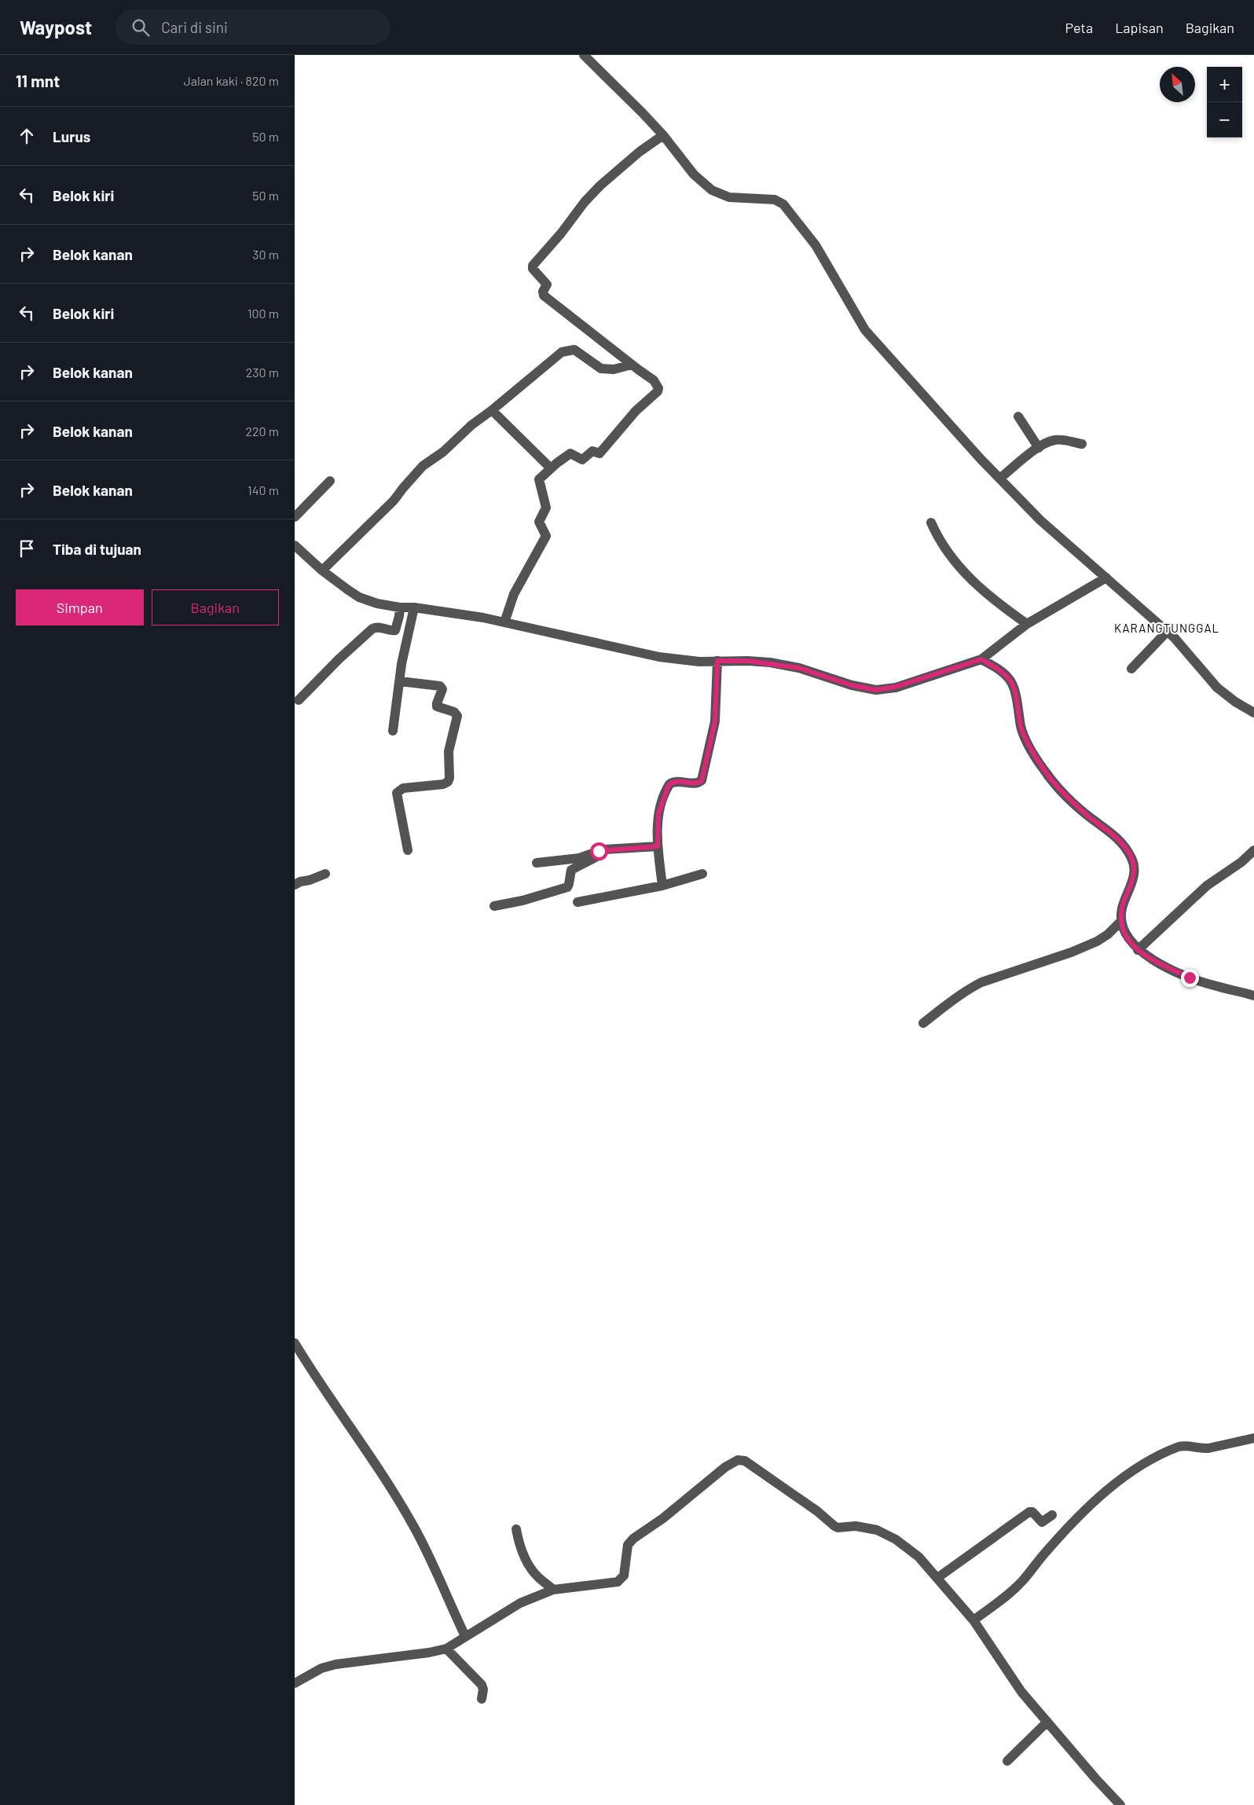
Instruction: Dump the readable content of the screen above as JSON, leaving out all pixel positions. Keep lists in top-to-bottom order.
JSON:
{
  "districts": ["KARANGTUNGGAL"],
  "north": "top left",
  "page": {
    "header": "Waypost",
    "search": "Cari di sini",
    "nav": ["Peta", "Lapisan", "Bagikan"],
    "heading": ["11 mnt", "Jalan kaki · 820 m"],
    "map_buttons": ["+", "−"],
    "list": [
      ["Lurus", "50 m"],
      ["Belok kiri", "50 m"],
      ["Belok kanan", "30 m"],
      ["Belok kiri", "100 m"],
      ["Belok kanan", "230 m"],
      ["Belok kanan", "220 m"],
      ["Belok kanan", "140 m"],
      "Tiba di tujuan"
    ],
    "buttons": ["Simpan", "Bagikan"]
  }
}
